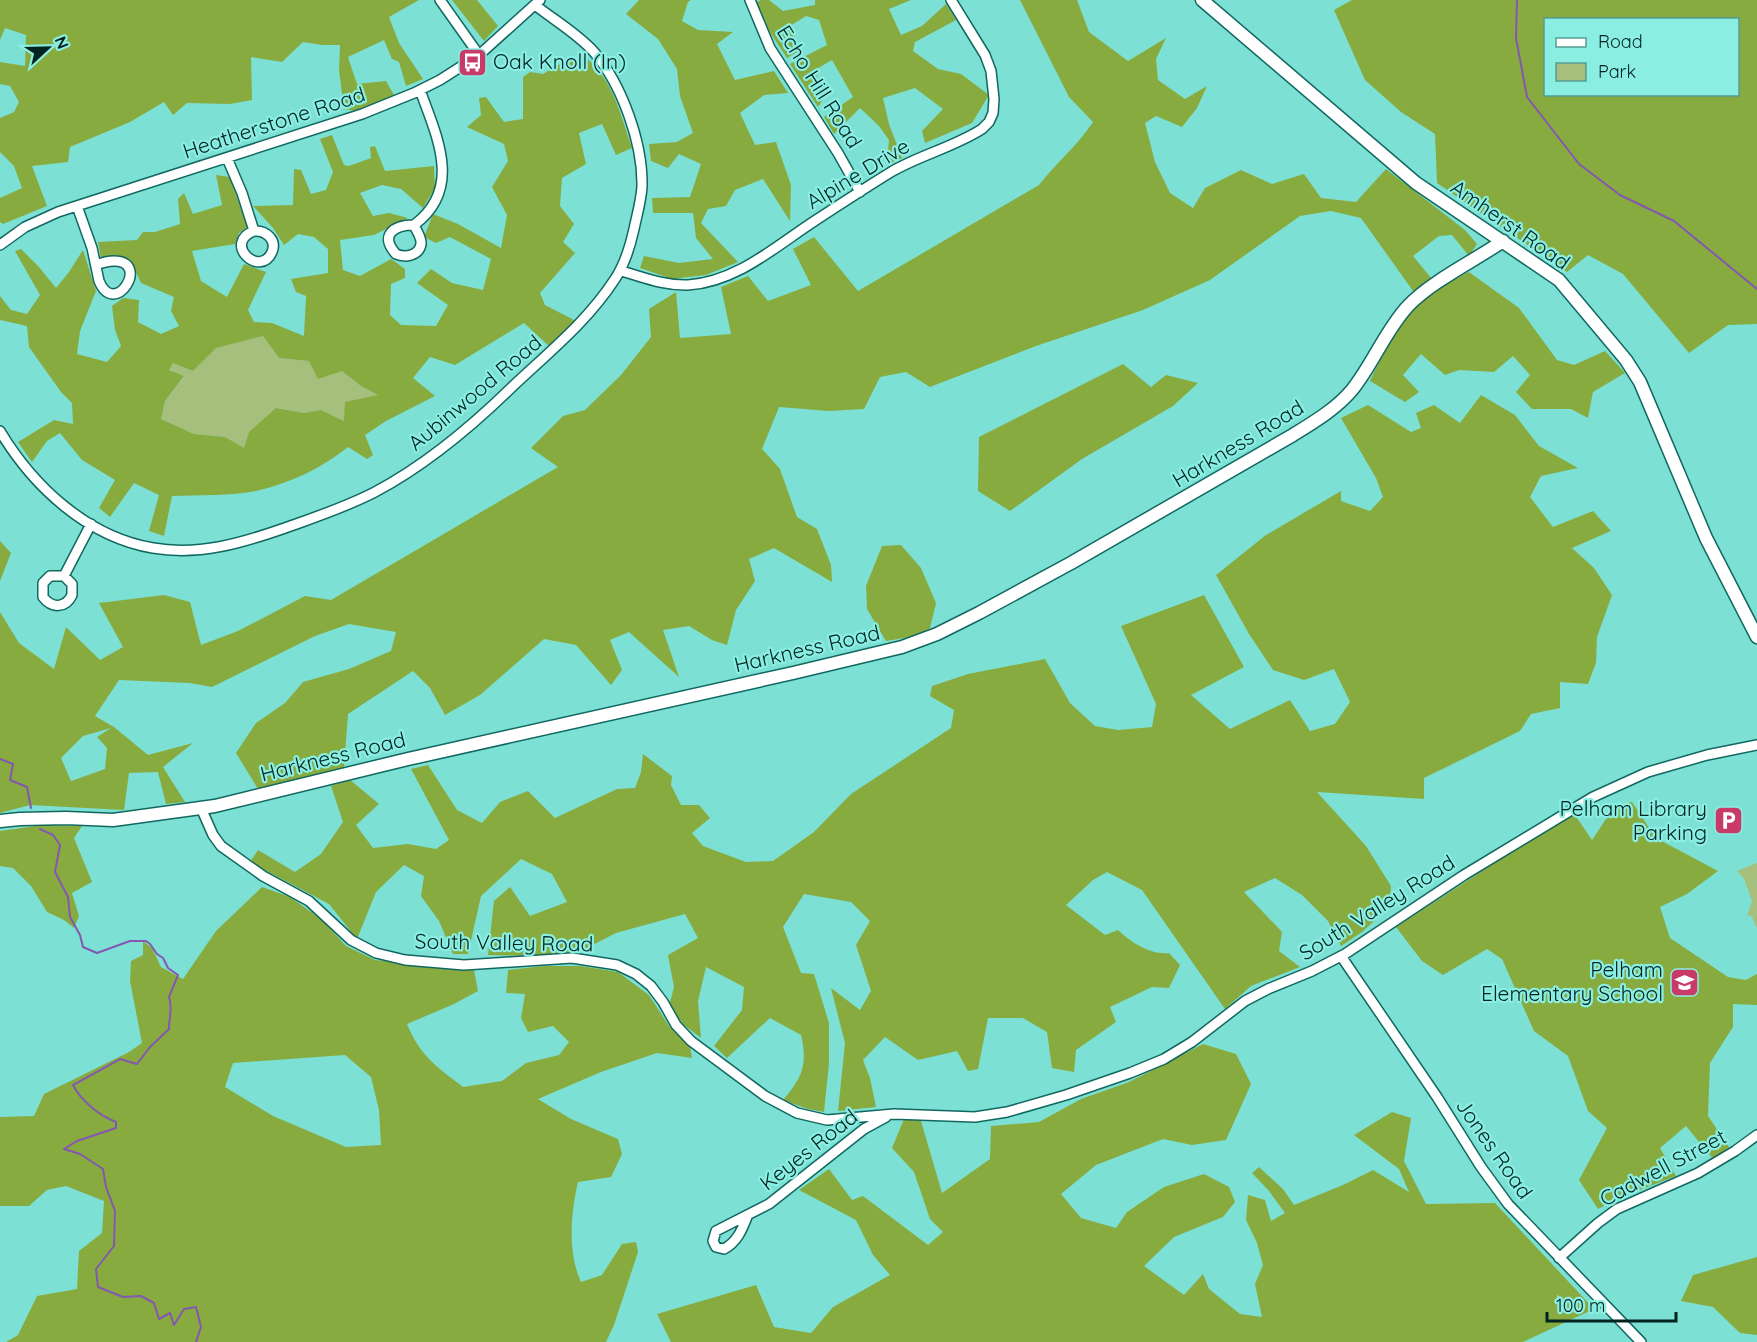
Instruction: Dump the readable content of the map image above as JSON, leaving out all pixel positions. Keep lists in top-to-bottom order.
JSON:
{
  "streets": {
    "main road": ["Amherst Road", "Harkness Road"],
    "street": [
      "Echo Hill Road",
      "Heatherstone Road",
      "Alpine Drive",
      "Aubinwood Road",
      "South Valley Road",
      "Jones Road",
      "Keyes Road",
      "Cadwell Street"
    ]
  },
  "crossings": [
    ["Echo Hill Road", "Alpine Drive"],
    ["Heatherstone Road", "Aubinwood Road"],
    ["Alpine Drive", "Aubinwood Road"],
    ["Amherst Road", "Harkness Road"],
    ["Harkness Road", "South Valley Road"],
    ["South Valley Road", "Jones Road"],
    ["South Valley Road", "Keyes Road"],
    ["Jones Road", "Cadwell Street"]
  ],
  "places": {
    "bus stop": ["Oak Knoll (In)"],
    "parking": ["Pelham Library Parking"],
    "school or university": ["Pelham Elementary School"]
  },
  "legend": ["Road", "Park"],
  "scale_bar": "100 m",
  "north": "right"
}
